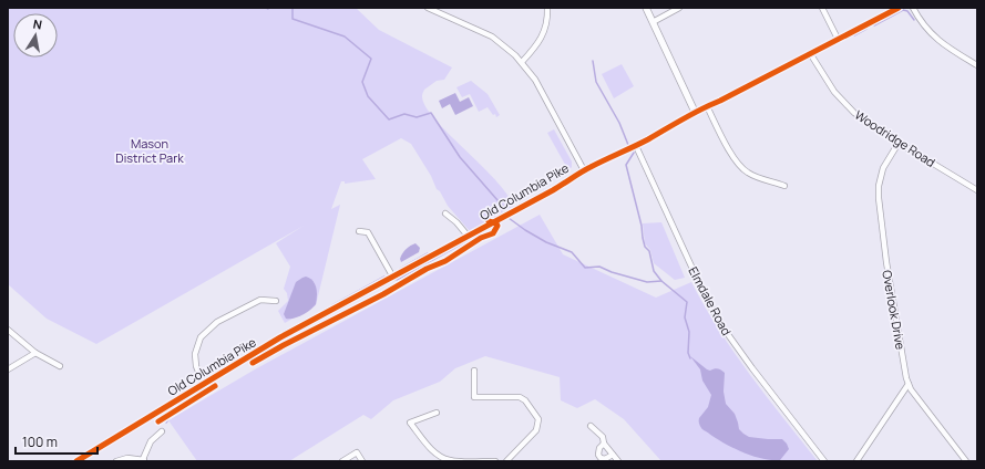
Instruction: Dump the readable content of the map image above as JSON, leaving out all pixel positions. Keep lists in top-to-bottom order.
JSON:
{
  "streets": {
    "street": [
      "Woodridge Road",
      "Old Columbia Pike",
      "Elmdale Road",
      "Overlook Drive"
    ]
  },
  "crossings": [
    ["Woodridge Road", "Old Columbia Pike"],
    ["Woodridge Road", "Overlook Drive"],
    ["Old Columbia Pike", "Elmdale Road"]
  ],
  "parks": ["Mason District Park"],
  "scale_bar": "100 m",
  "north": "top"
}
